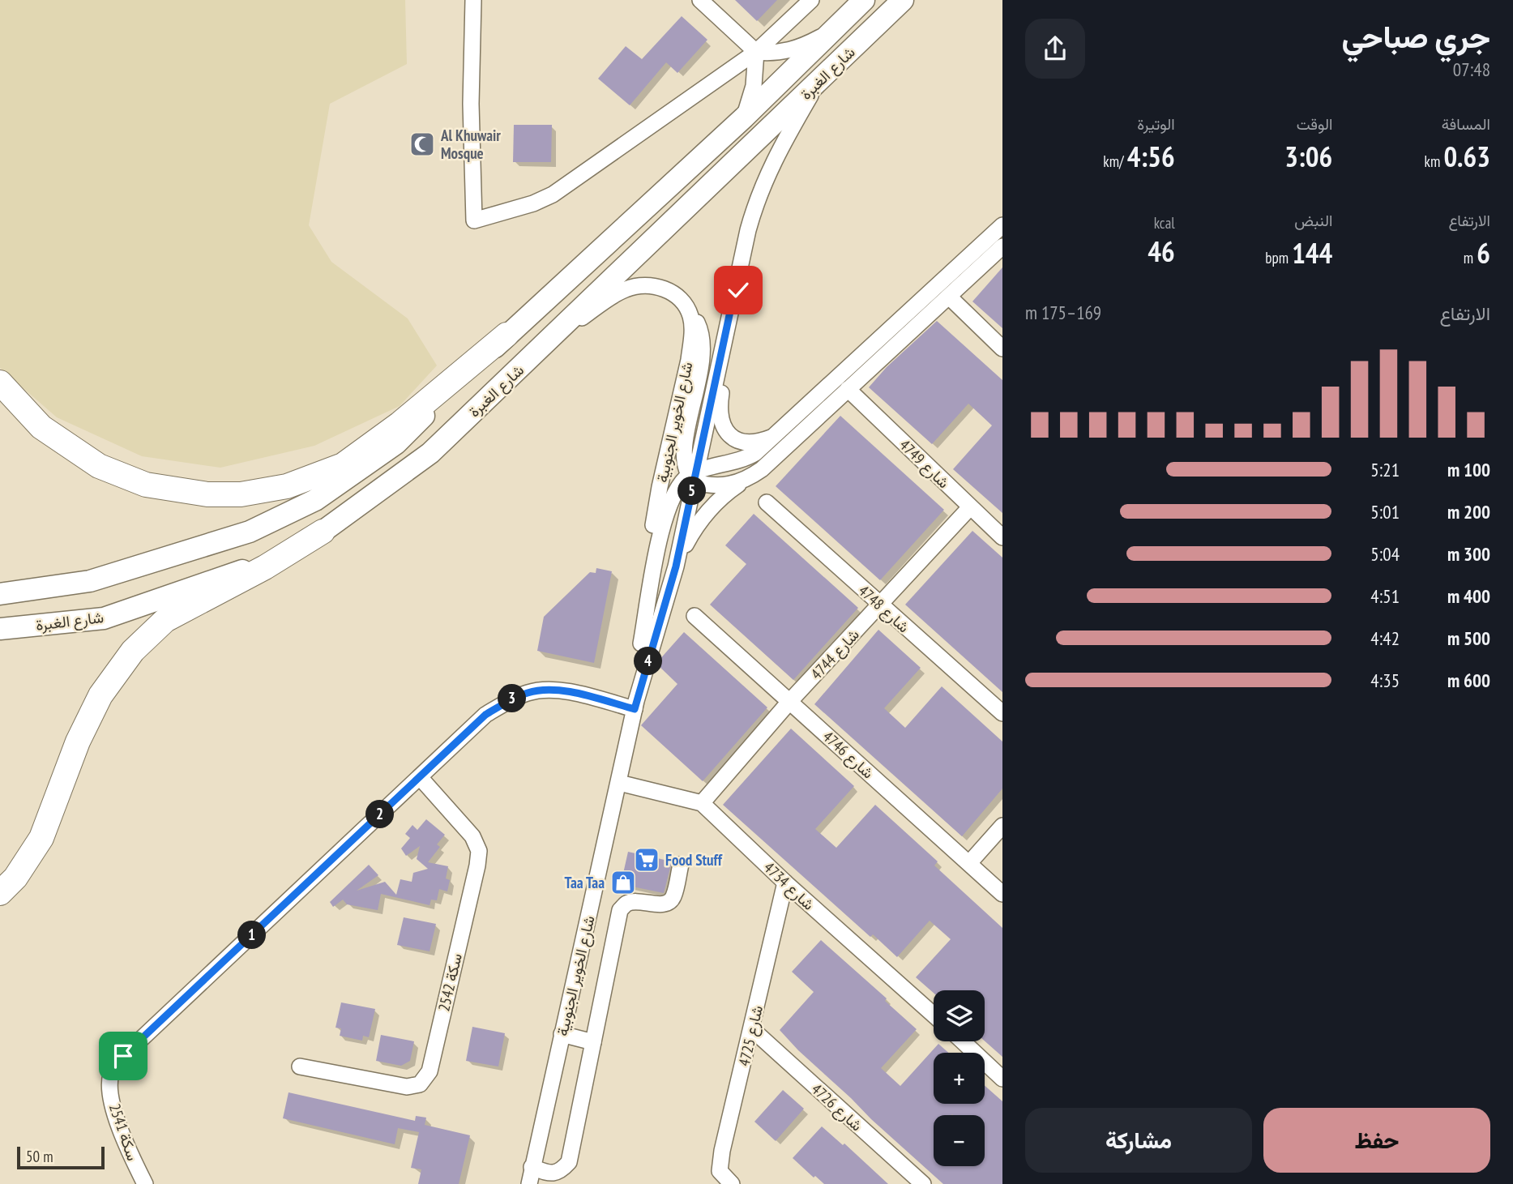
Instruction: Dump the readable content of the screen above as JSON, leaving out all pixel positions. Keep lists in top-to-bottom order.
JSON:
{
  "streets": {
    "main road": ["شارع الغبرة"],
    "street": [
      "شارع الخوير الجنوبية",
      "4749 شارع",
      "4748 شارع",
      "4744 شارع",
      "4746 شارع",
      "4734 شارع",
      "سكة 2542",
      "4725 شارع",
      "4726 شارع",
      "سكة 2541"
    ]
  },
  "crossings": [
    ["شارع الغبرة", "شارع الخوير الجنوبية"],
    ["شارع الخوير الجنوبية", "4749 شارع"],
    ["شارع الخوير الجنوبية", "سكة 2541"],
    ["4749 شارع", "4744 شارع"],
    ["4748 شارع", "4744 شارع"],
    ["4744 شارع", "4746 شارع"],
    ["4744 شارع", "4734 شارع"],
    ["4734 شارع", "4725 شارع"],
    ["سكة 2542", "سكة 2541"],
    ["4725 شارع", "4726 شارع"]
  ],
  "places": {
    "mosque": ["Al Khuwair Mosque"],
    "supermarket": ["Food Stuff"],
    "shop": ["Taa Taa"]
  },
  "scale_bar": "50 m",
  "page": {
    "heading": ["جري صباحي", "07:48"],
    "stats": [
      ["المسافة", "0.63 km"],
      ["الوقت", "3:06"],
      ["الوتيرة", "4:56 /km"],
      ["الارتفاع", "6 m"],
      ["النبض", "144 bpm"],
      ["kcal", "46"]
    ],
    "chart": ["الارتفاع", "169–175 m"],
    "list": [
      {
        "name": "100 m",
        "note": "5:21"
      },
      {
        "name": "200 m",
        "note": "5:01"
      },
      {
        "name": "300 m",
        "note": "5:04"
      },
      {
        "name": "400 m",
        "note": "4:51"
      },
      {
        "name": "500 m",
        "note": "4:42"
      },
      {
        "name": "600 m",
        "note": "4:35"
      }
    ],
    "pins": [
      "5",
      "4",
      "3",
      "2",
      "1"
    ],
    "map_buttons": ["+", "−"],
    "buttons": ["حفظ", "مشاركة"],
    "scale": "50 m"
  }
}
